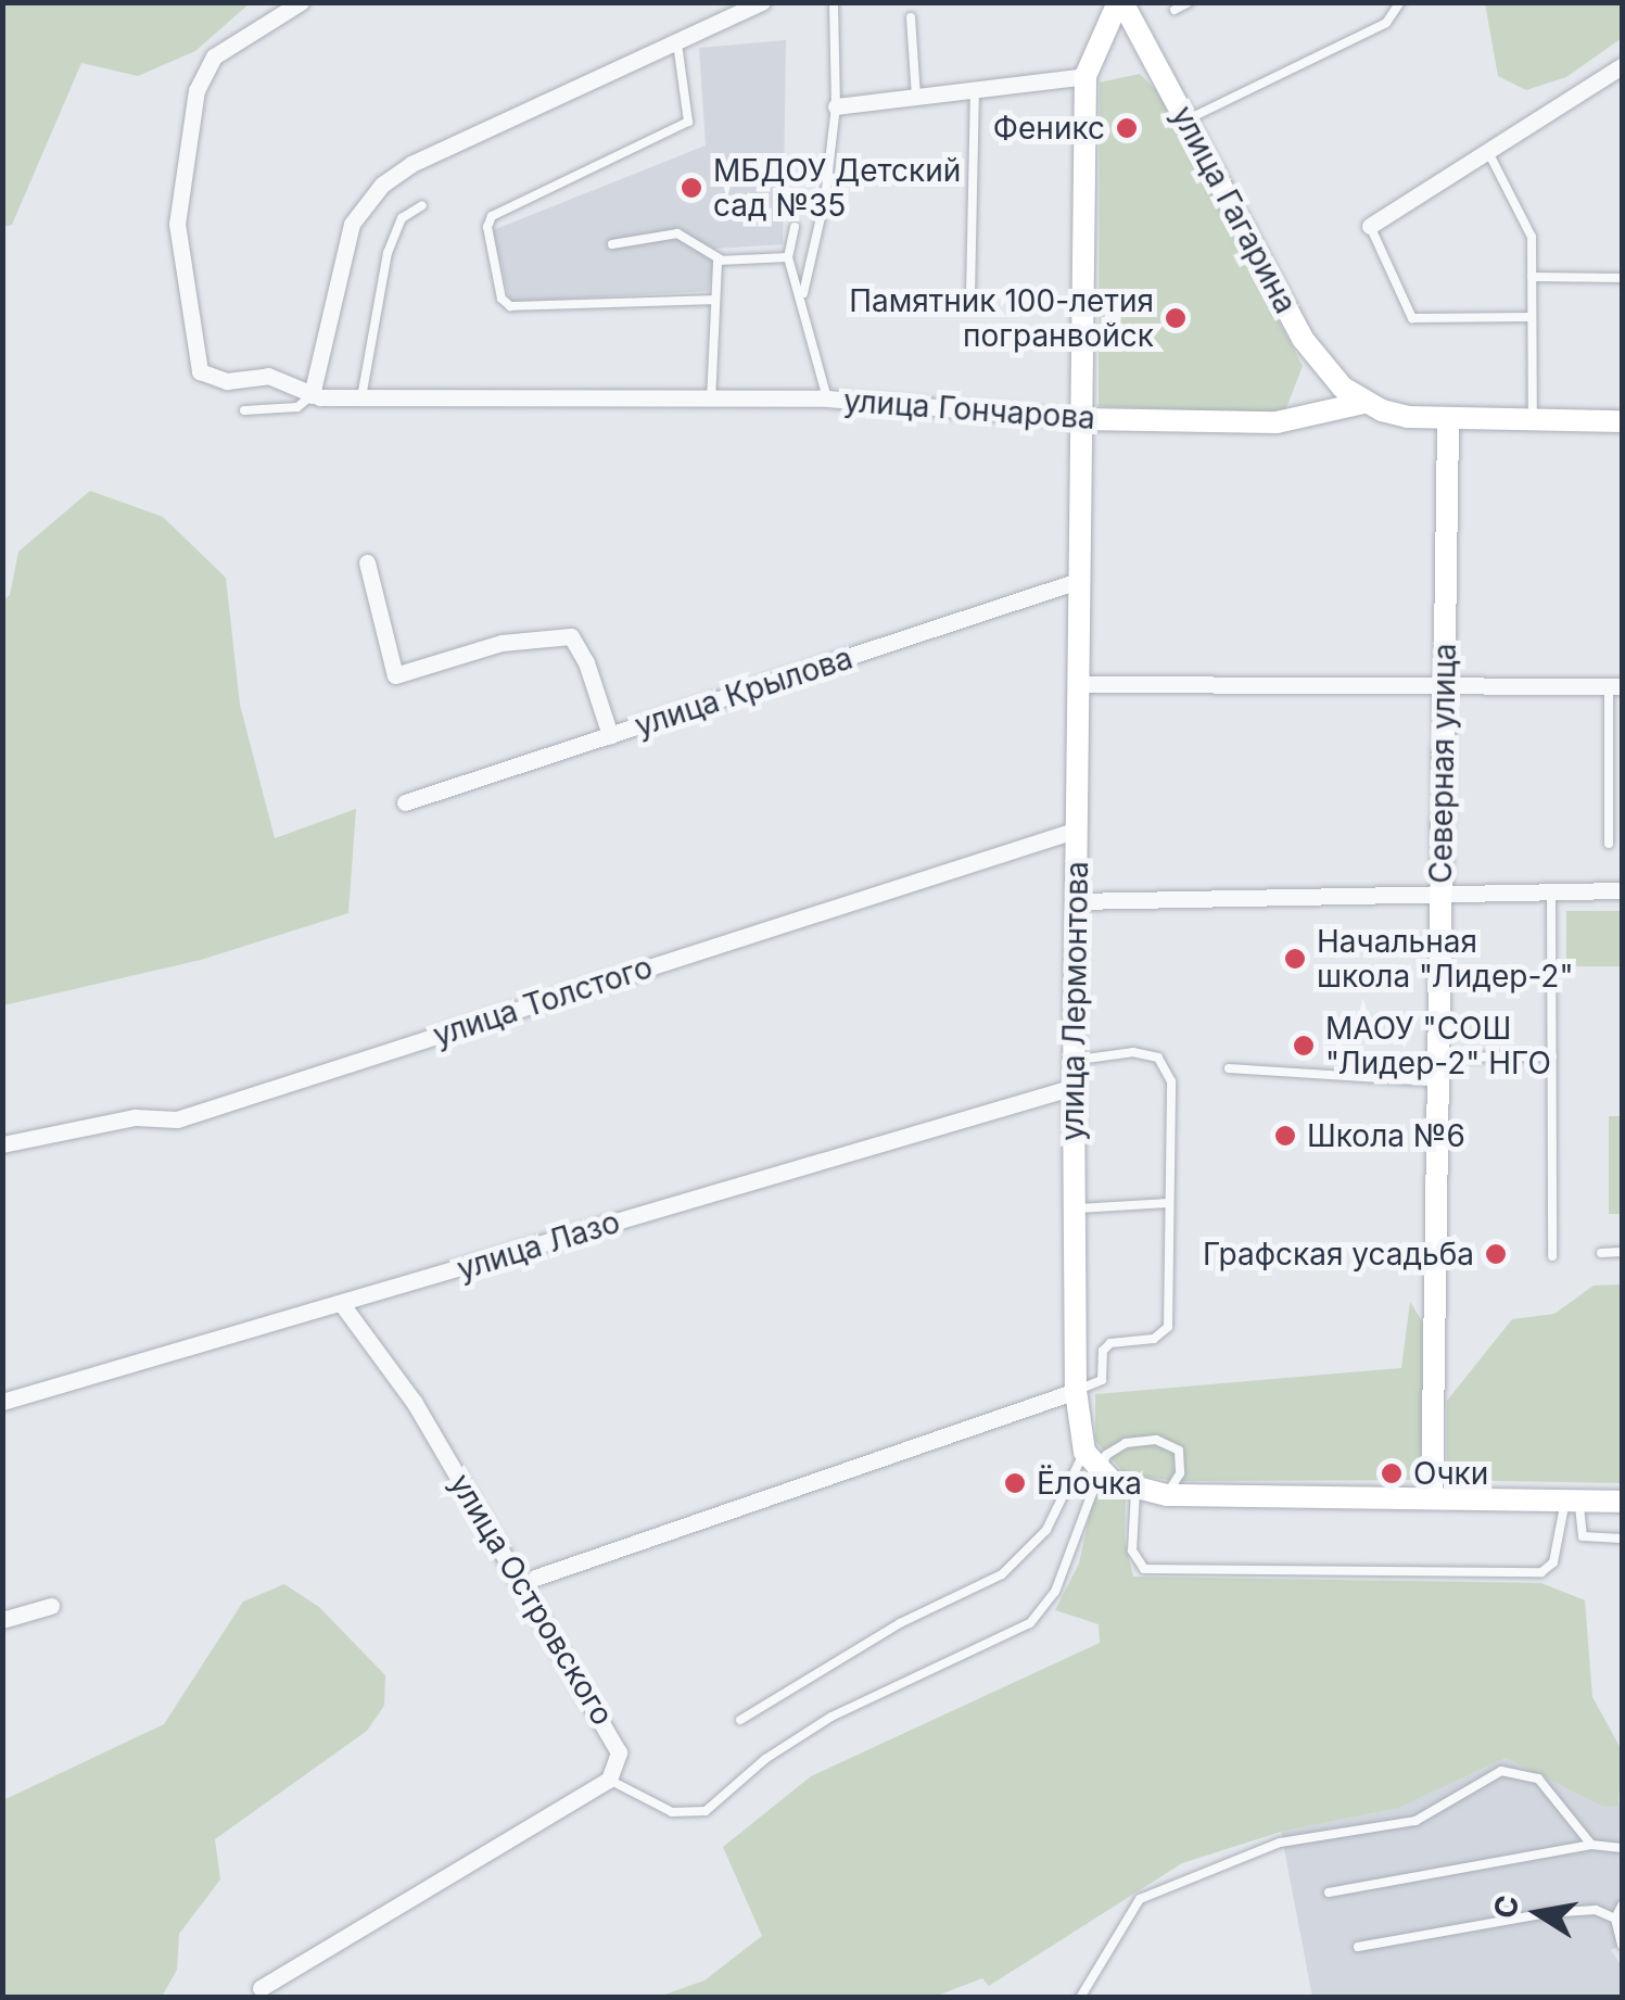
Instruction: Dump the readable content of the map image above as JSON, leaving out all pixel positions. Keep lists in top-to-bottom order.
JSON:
{
  "streets": {
    "main road": [
      "улица Гагарина",
      "улица Гончарова",
      "Северная улица",
      "улица Лермонтова"
    ],
    "street": [
      "улица Крылова",
      "улица Толстого",
      "улица Лазо",
      "улица Островского"
    ]
  },
  "crossings": [
    ["улица Гагарина", "улица Гончарова"],
    ["улица Гагарина", "улица Лермонтова"],
    ["улица Гончарова", "Северная улица"],
    ["улица Гончарова", "улица Лермонтова"],
    ["улица Крылова", "улица Лермонтова"],
    ["улица Толстого", "улица Лермонтова"],
    ["улица Лермонтова", "улица Лазо"],
    ["улица Лермонтова", "улица Островского"],
    ["улица Лазо", "улица Островского"]
  ],
  "places": [
    "Феникс",
    "МБДОУ Детский сад №35",
    "Памятник 100-летия погранвойск",
    "Начальная школа \"Лидер-2\"",
    "МАОУ \"СОШ \"Лидер-2\" НГО",
    "Школа №6",
    "Графская усадьба",
    "Очки",
    "Ёлочка"
  ],
  "north": "left"
}
